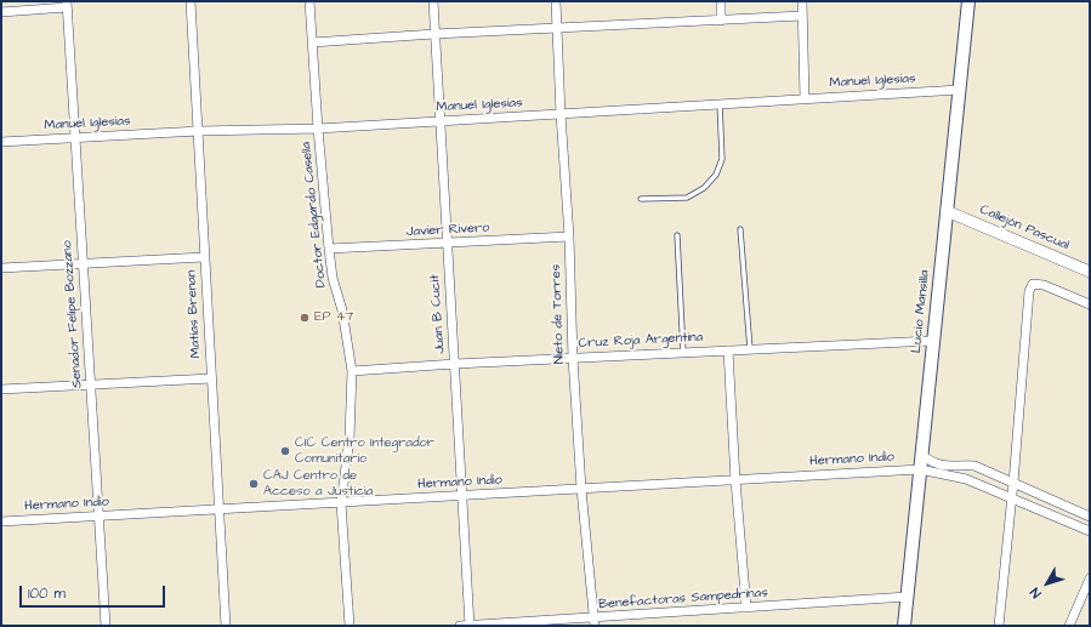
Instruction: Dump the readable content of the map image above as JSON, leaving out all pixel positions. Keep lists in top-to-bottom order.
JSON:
{
  "streets": {
    "main road": ["Lucio Mansilla"],
    "street": [
      "Manuel Iglesias",
      "Doctor Edgardo Casella",
      "Callejón Pascual",
      "Javier Rivero",
      "Senador Felipe Bozzano",
      "Matías Brenan",
      "Juan B Cucit",
      "Nieto de Torres",
      "Cruz Roja Argentina",
      "Hermano Indio",
      "Benefactoras Sampedrinas"
    ]
  },
  "crossings": [
    ["Manuel Iglesias", "Doctor Edgardo Casella"],
    ["Manuel Iglesias", "Lucio Mansilla"],
    ["Manuel Iglesias", "Senador Felipe Bozzano"],
    ["Manuel Iglesias", "Matías Brenan"],
    ["Manuel Iglesias", "Juan B Cucit"],
    ["Manuel Iglesias", "Nieto de Torres"],
    ["Doctor Edgardo Casella", "Javier Rivero"],
    ["Doctor Edgardo Casella", "Cruz Roja Argentina"],
    ["Doctor Edgardo Casella", "Hermano Indio"],
    ["Callejón Pascual", "Lucio Mansilla"],
    ["Javier Rivero", "Juan B Cucit"],
    ["Javier Rivero", "Nieto de Torres"],
    ["Lucio Mansilla", "Cruz Roja Argentina"],
    ["Lucio Mansilla", "Hermano Indio"],
    ["Lucio Mansilla", "Benefactoras Sampedrinas"],
    ["Senador Felipe Bozzano", "Hermano Indio"],
    ["Matías Brenan", "Hermano Indio"],
    ["Juan B Cucit", "Cruz Roja Argentina"],
    ["Juan B Cucit", "Hermano Indio"],
    ["Juan B Cucit", "Benefactoras Sampedrinas"],
    ["Nieto de Torres", "Cruz Roja Argentina"],
    ["Nieto de Torres", "Hermano Indio"],
    ["Nieto de Torres", "Benefactoras Sampedrinas"]
  ],
  "places": ["EP 47", "CIC Centro Integrador Comunitario", "CAJ Centro de Acceso a Justicia"],
  "scale_bar": "100 m",
  "north": "bottom left"
}
